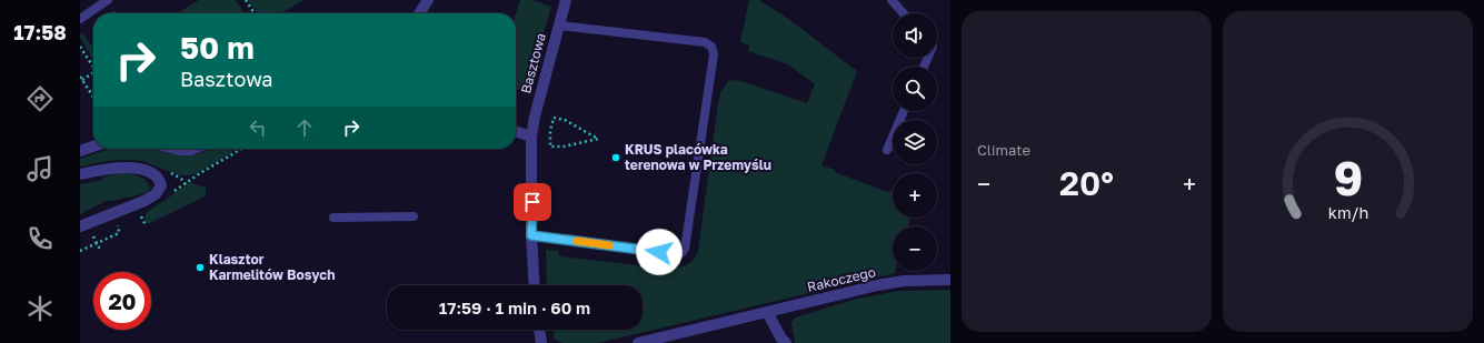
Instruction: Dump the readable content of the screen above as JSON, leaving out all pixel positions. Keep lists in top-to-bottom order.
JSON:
{
  "streets": {
    "street": ["Basztowa", "Rakoczego"]
  },
  "places": ["KRUS placówka terenowa w Przemyślu", "Klasztor Karmelitów Bosych"],
  "page": {
    "tabs": "17:58",
    "tile": "Climate",
    "map_buttons": ["+", "−"],
    "turn": ["50 m", "Basztowa"],
    "heat": ["−", "20°", "+"],
    "limit": "20",
    "trip": "17:59 · 1 min · 60 m",
    "gauge": ["9", "km/h"]
  }
}
